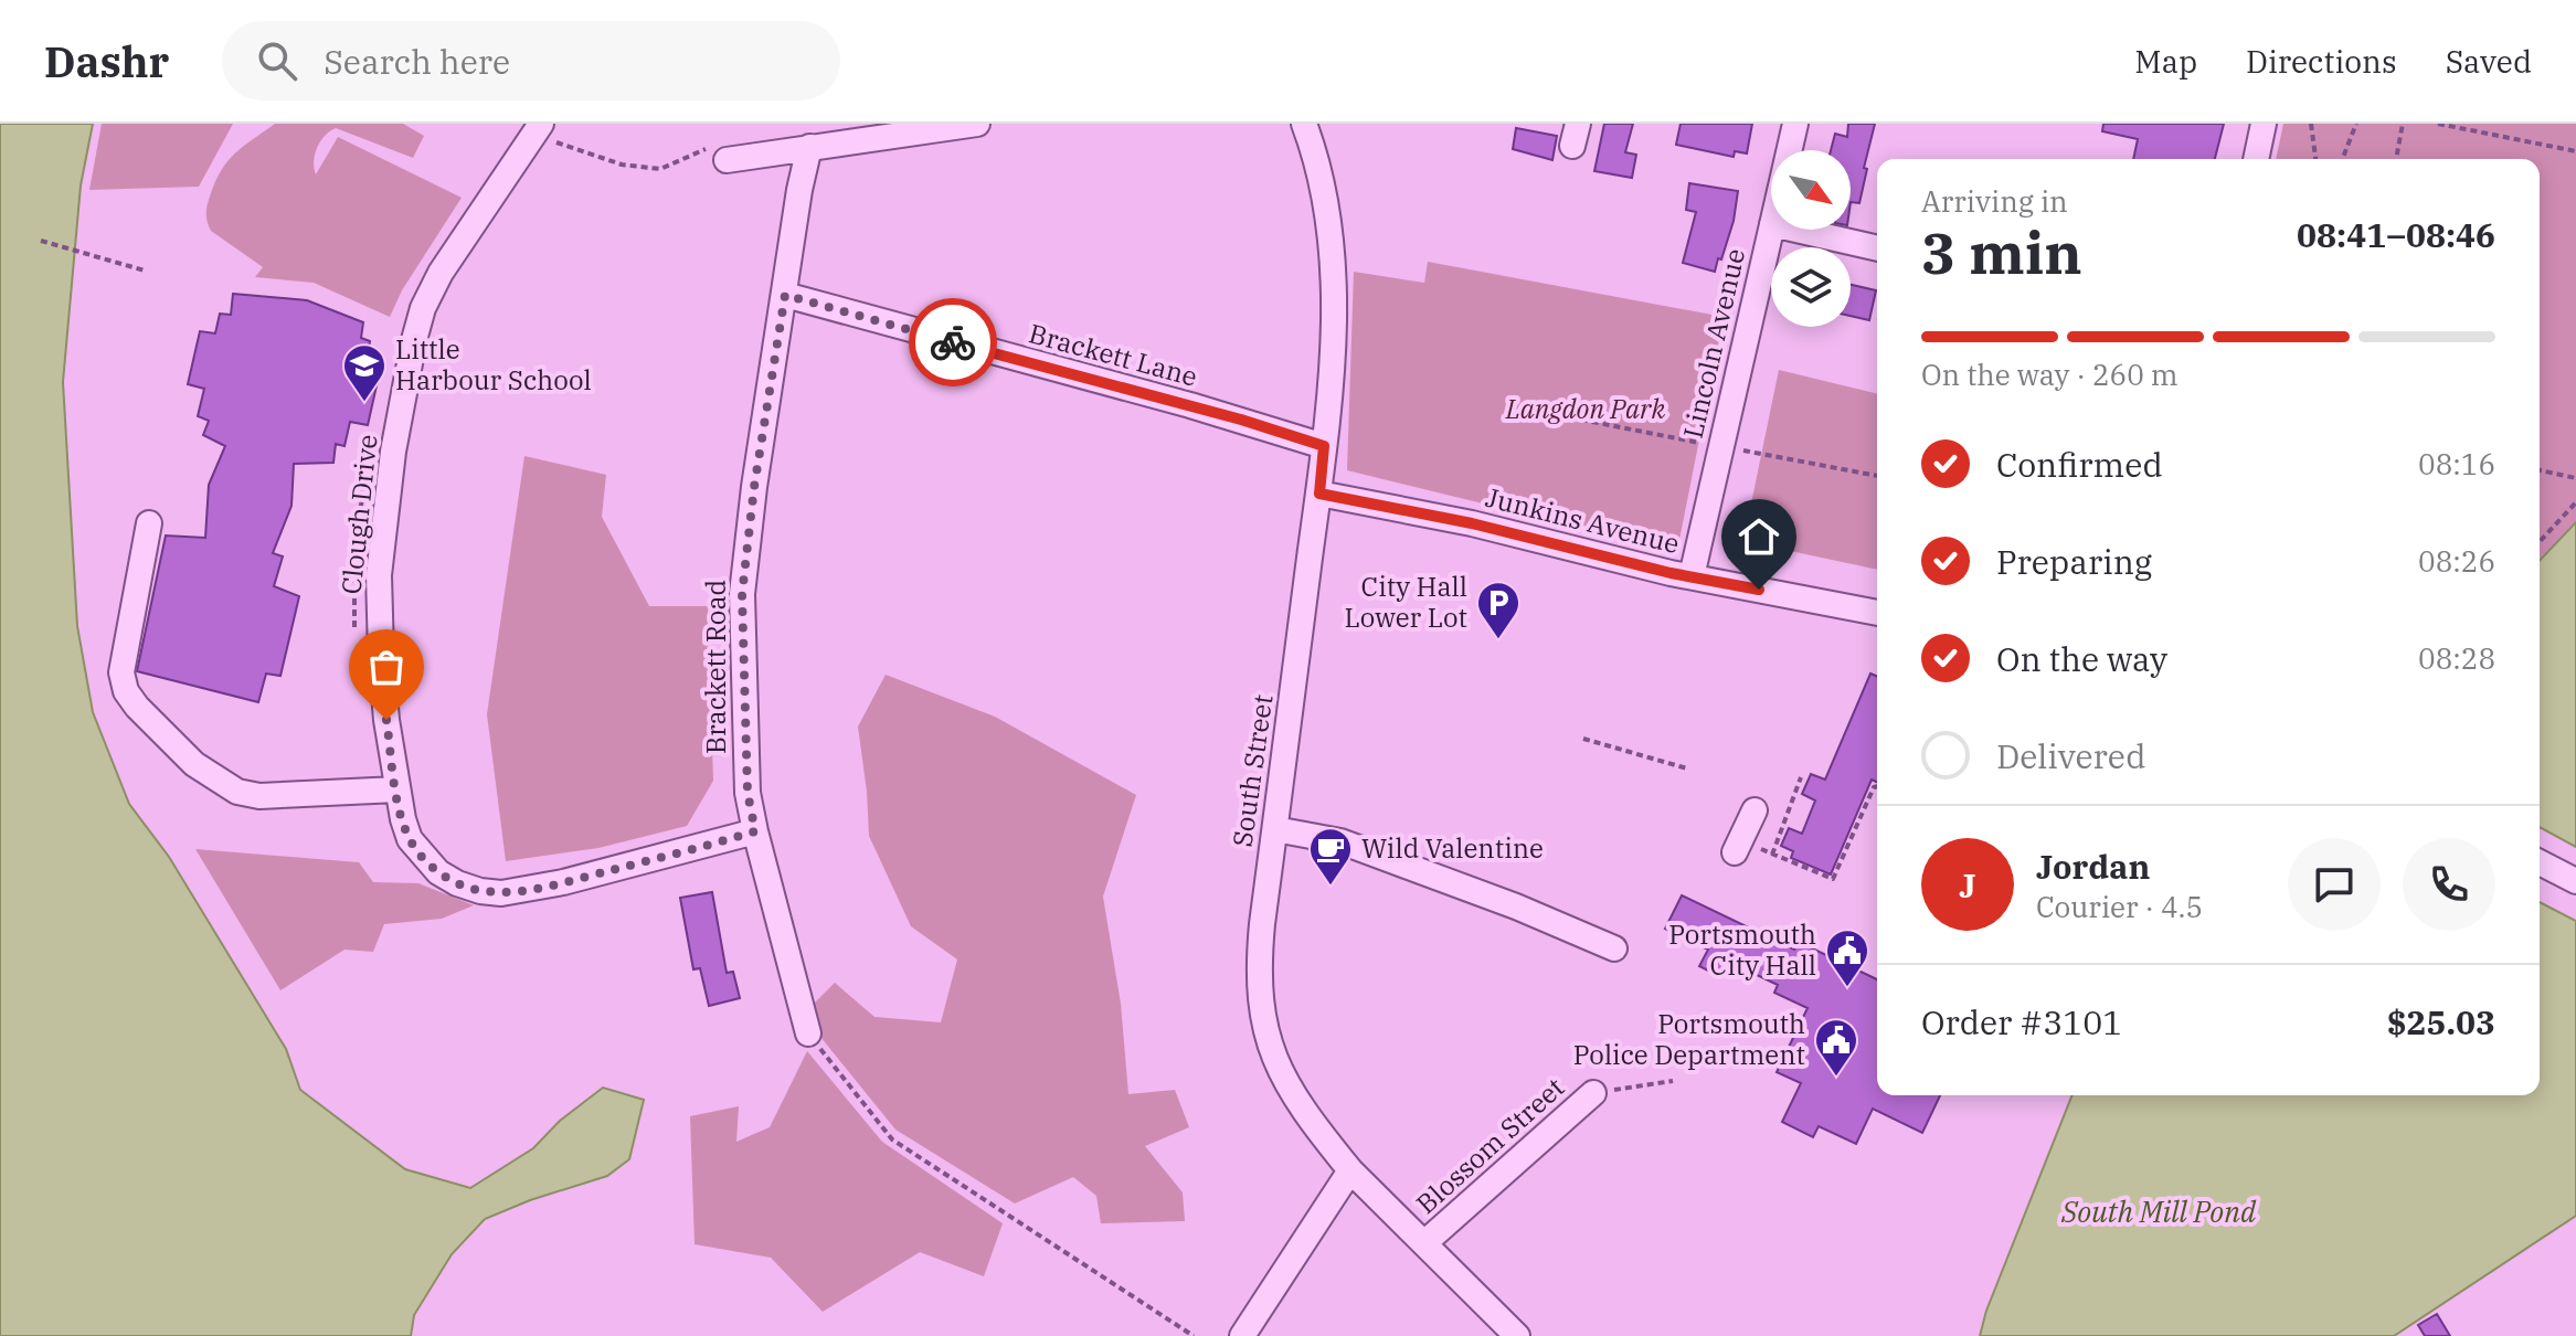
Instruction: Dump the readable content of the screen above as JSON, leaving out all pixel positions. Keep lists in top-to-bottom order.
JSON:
{
  "streets": {
    "street": [
      "Lincoln Avenue",
      "Brackett Lane",
      "Clough Drive",
      "Junkins Avenue",
      "Brackett Road",
      "South Street",
      "Blossom Street"
    ]
  },
  "crossings": [
    ["Lincoln Avenue", "Junkins Avenue"],
    ["Brackett Lane", "Brackett Road"],
    ["Brackett Lane", "South Street"],
    ["Clough Drive", "Brackett Road"],
    ["Junkins Avenue", "South Street"],
    ["South Street", "Blossom Street"]
  ],
  "water": ["South Mill Pond"],
  "parks": ["Langdon Park"],
  "places": {
    "school or university": ["Little Harbour School"],
    "parking": ["City Hall Lower Lot"],
    "cafe": ["Wild Valentine"],
    "public building": ["Portsmouth City Hall", "Portsmouth Police Department"]
  },
  "north": "bottom right",
  "page": {
    "header": "Dashr",
    "search": "Search here",
    "nav": ["Map", "Directions", "Saved"],
    "heading": ["3 min", "Arriving in", "08:41–08:46"],
    "panel": [
      "Jordan",
      "Courier · 4.5",
      "Order #3101",
      "$25.03"
    ],
    "bar": "On the way · 260 m",
    "list": [
      ["Confirmed", "08:16"],
      ["Preparing", "08:26"],
      ["On the way", "08:28"],
      "Delivered"
    ],
    "round": "J"
  }
}
